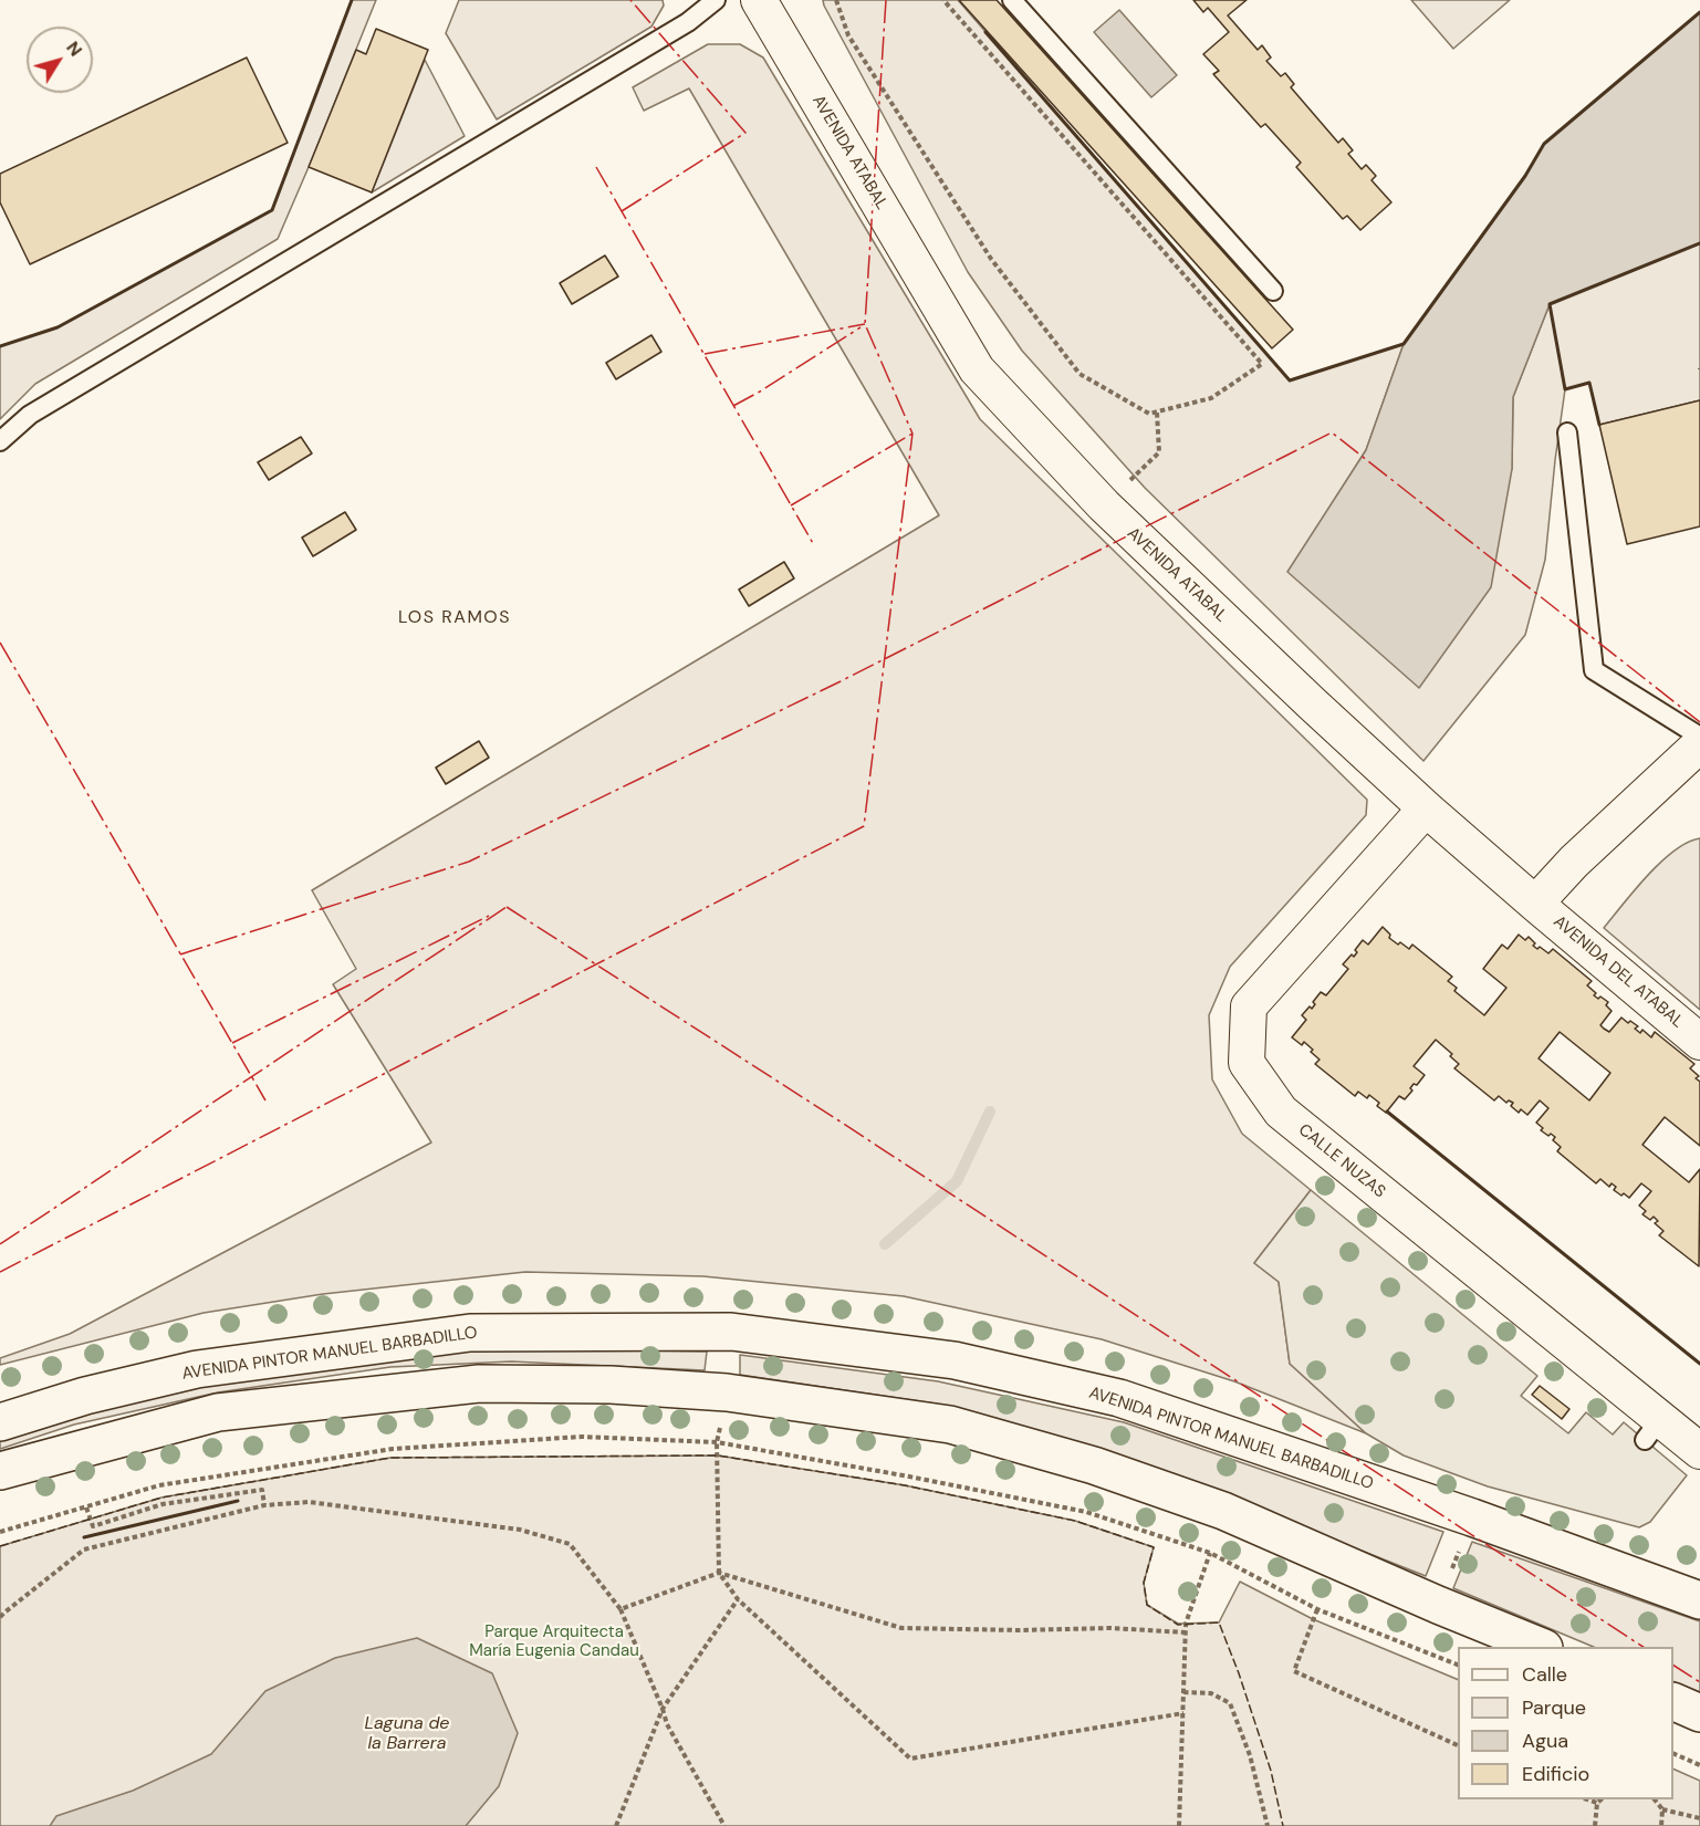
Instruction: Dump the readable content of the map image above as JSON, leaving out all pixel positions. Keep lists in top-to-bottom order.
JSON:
{
  "streets": {
    "main road": ["AVENIDA PINTOR MANUEL BARBADILLO"],
    "street": ["AVENIDA ATABAL", "AVENIDA DEL ATABAL", "CALLE NUZAS"]
  },
  "crossings": [
    ["AVENIDA ATABAL", "AVENIDA DEL ATABAL"],
    ["AVENIDA ATABAL", "CALLE NUZAS"]
  ],
  "districts": ["LOS RAMOS"],
  "water": ["Laguna de la Barrera"],
  "parks": ["Parque Arquitecta María Eugenia Candau"],
  "legend": [
    "Calle",
    "Parque",
    "Agua",
    "Edificio"
  ],
  "north": "top right"
}
